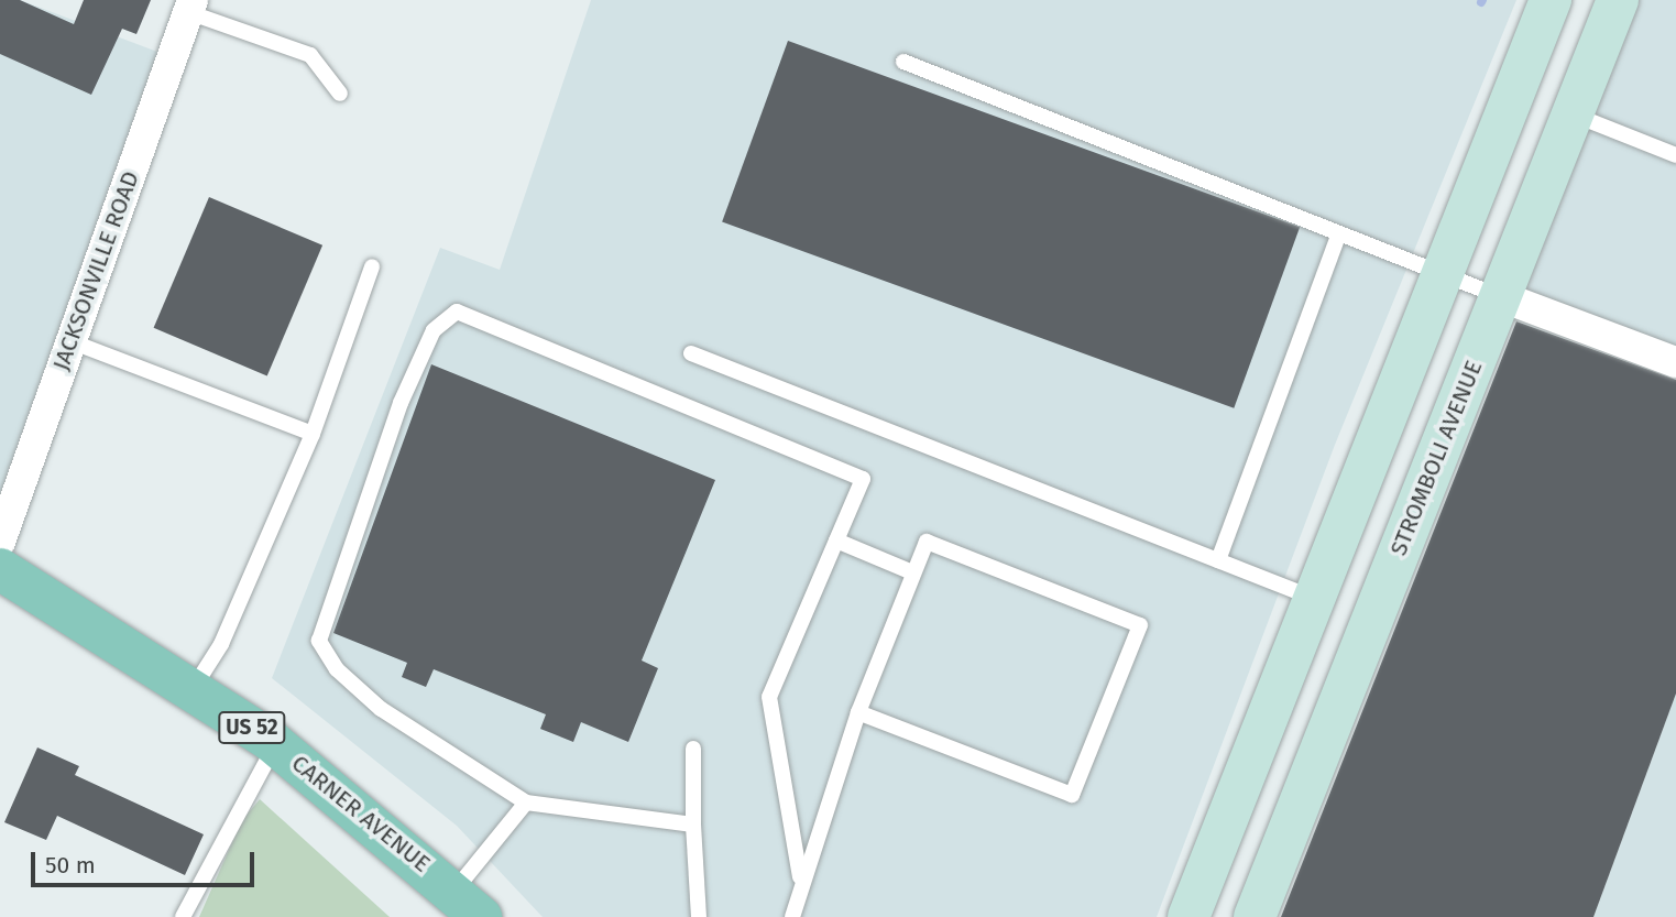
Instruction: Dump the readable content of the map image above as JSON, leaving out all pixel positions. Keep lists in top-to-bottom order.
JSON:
{
  "streets": {
    "main road": ["US 52", "CARNER AVENUE"],
    "street": ["JACKSONVILLE ROAD", "STROMBOLI AVENUE"]
  },
  "scale_bar": "50 m"
}
